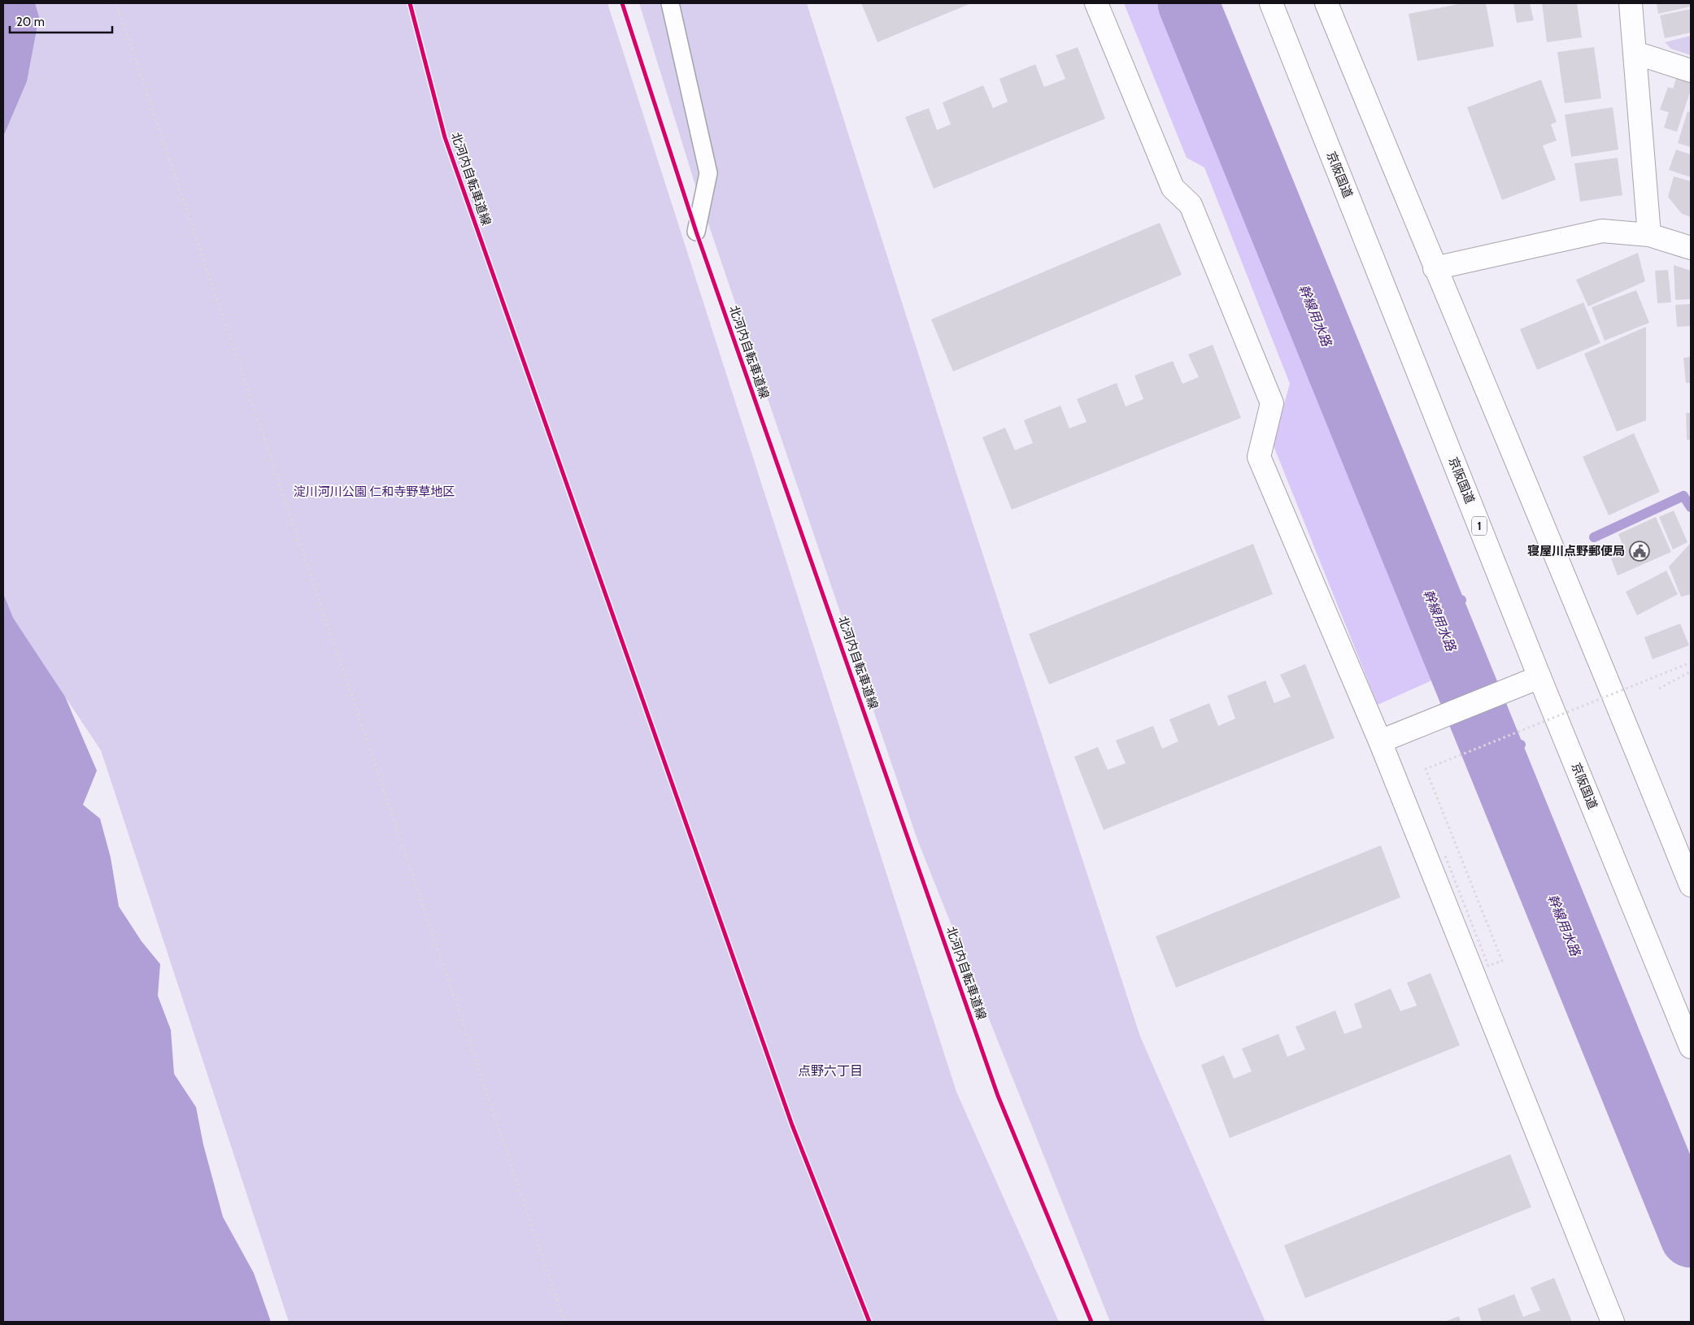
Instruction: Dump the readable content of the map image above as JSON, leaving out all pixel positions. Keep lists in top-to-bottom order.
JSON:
{
  "streets": {
    "main road": ["京阪国道", "1"],
    "cycle path": ["北河内自転車道線"]
  },
  "districts": ["点野六丁目"],
  "water": ["幹線用水路"],
  "parks": ["淀川河川公園 仁和寺野草地区"],
  "places": {
    "public building": ["寝屋川点野郵便局"]
  },
  "scale_bar": "20 m"
}
